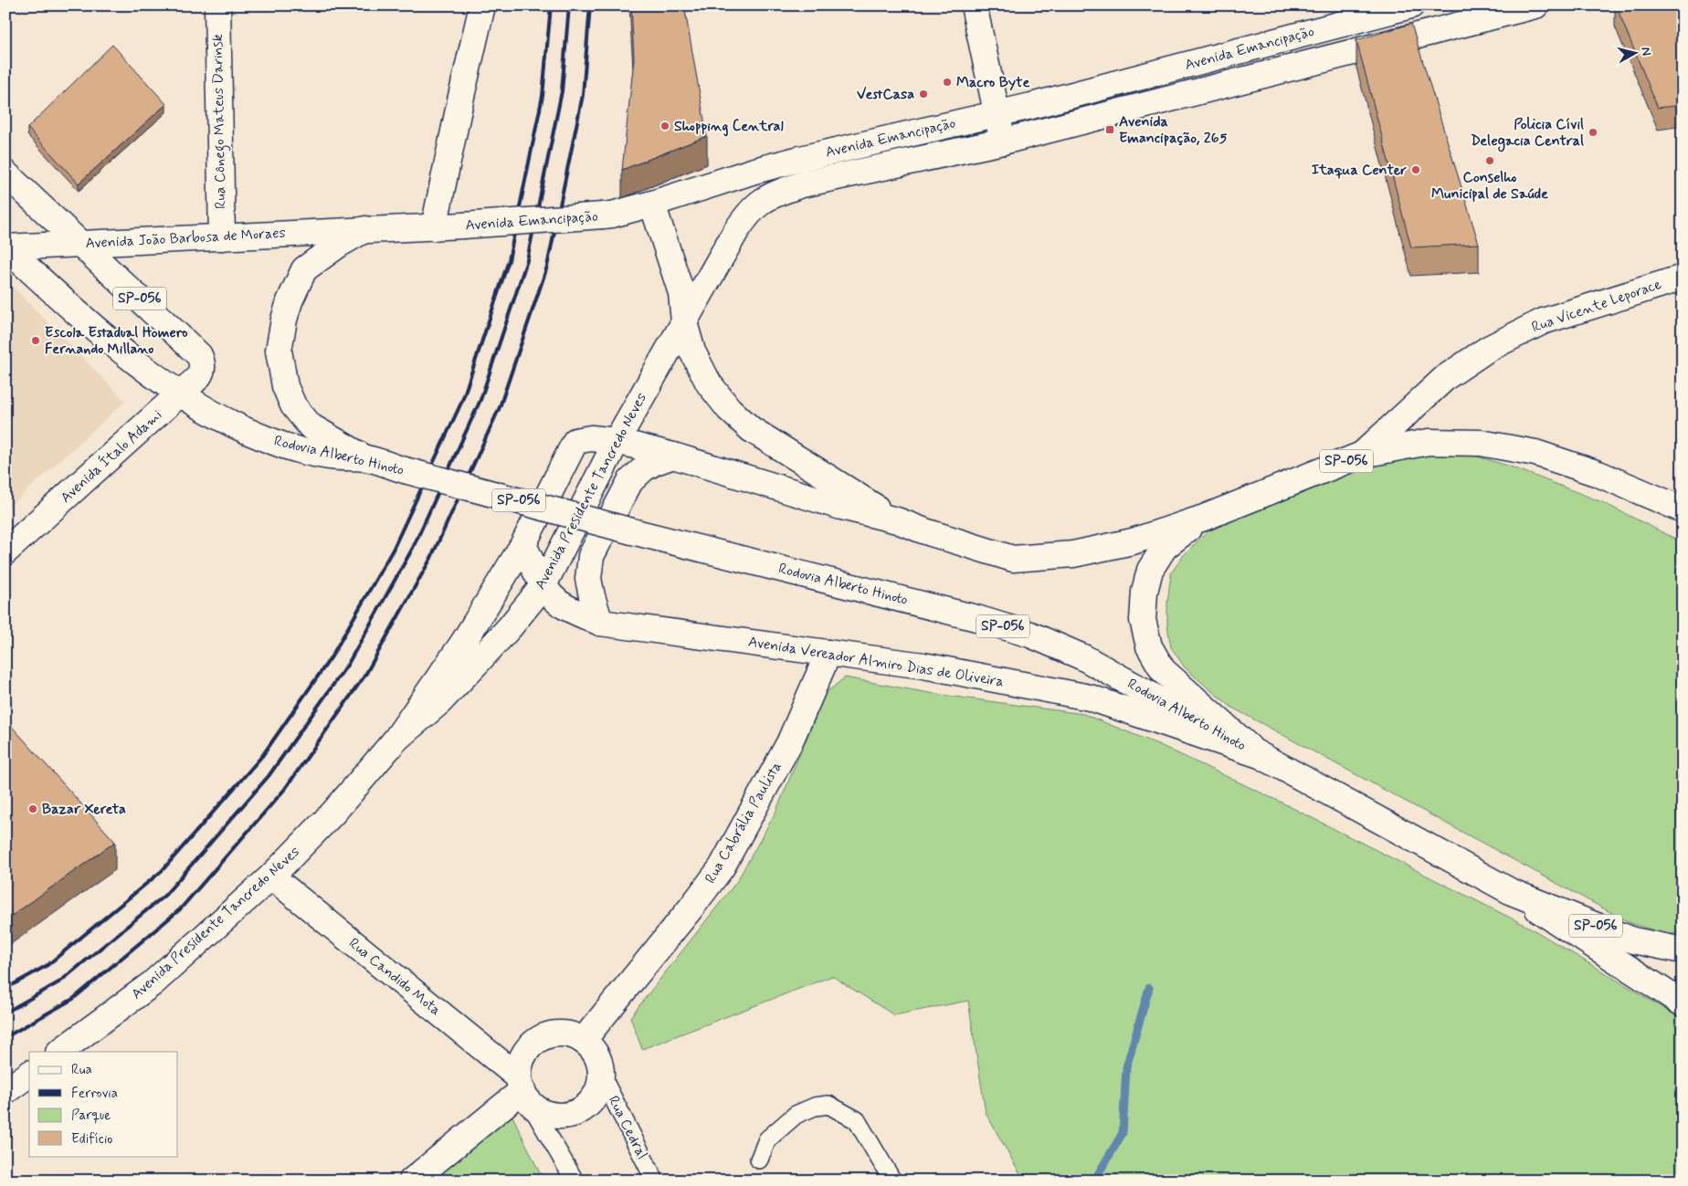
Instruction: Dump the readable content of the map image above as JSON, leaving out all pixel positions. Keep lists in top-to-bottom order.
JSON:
{
  "streets": {
    "main road": [
      "Avenida Emancipação",
      "Rua Cônego Mateus Darinsk",
      "Avenida João Barbosa de Moraes",
      "SP-056",
      "Rua Vicente Leporace",
      "Rodovia Alberto Hinoto",
      "Avenida Ítalo Adami",
      "Avenida Presidente Tancredo Neves",
      "Avenida Vereador Almiro Dias de Oliveira",
      "Rua Cabrália Paulista",
      "Rua Candido Mota"
    ],
    "lane": ["Rua Cedral"]
  },
  "crossings": [
    ["Avenida Emancipação", "Avenida João Barbosa de Moraes"],
    ["Avenida Emancipação", "Avenida Presidente Tancredo Neves"],
    ["Rua Cônego Mateus Darinsk", "Avenida João Barbosa de Moraes"],
    ["Avenida João Barbosa de Moraes", "SP-056"],
    ["Avenida João Barbosa de Moraes", "Rodovia Alberto Hinoto"],
    ["Avenida João Barbosa de Moraes", "Avenida Ítalo Adami"],
    ["SP-056", "Rua Vicente Leporace"],
    ["SP-056", "Avenida Ítalo Adami"],
    ["Rodovia Alberto Hinoto", "Avenida Ítalo Adami"],
    ["Rodovia Alberto Hinoto", "Avenida Vereador Almiro Dias de Oliveira"],
    ["Avenida Presidente Tancredo Neves", "Avenida Vereador Almiro Dias de Oliveira"],
    ["Avenida Presidente Tancredo Neves", "Rua Candido Mota"],
    ["Avenida Vereador Almiro Dias de Oliveira", "Rua Cabrália Paulista"],
    ["Rua Cabrália Paulista", "Rua Candido Mota"],
    ["Rua Cabrália Paulista", "Rua Cedral"],
    ["Rua Candido Mota", "Rua Cedral"]
  ],
  "places": {
    "other": [
      "Macro Byte",
      "VestCasa",
      "Shopping Central",
      "Policia Cívil Delegacia Central",
      "Conselho Municipal de Saúde",
      "Itaqua Center",
      "Escola Estadual Homero Fernando Millano",
      "Bazar Xereta"
    ],
    "transit": ["Avenida Emancipação, 265"]
  },
  "legend": [
    "Rua",
    "Ferrovia",
    "Parque",
    "Edifício"
  ],
  "north": "right"
}
